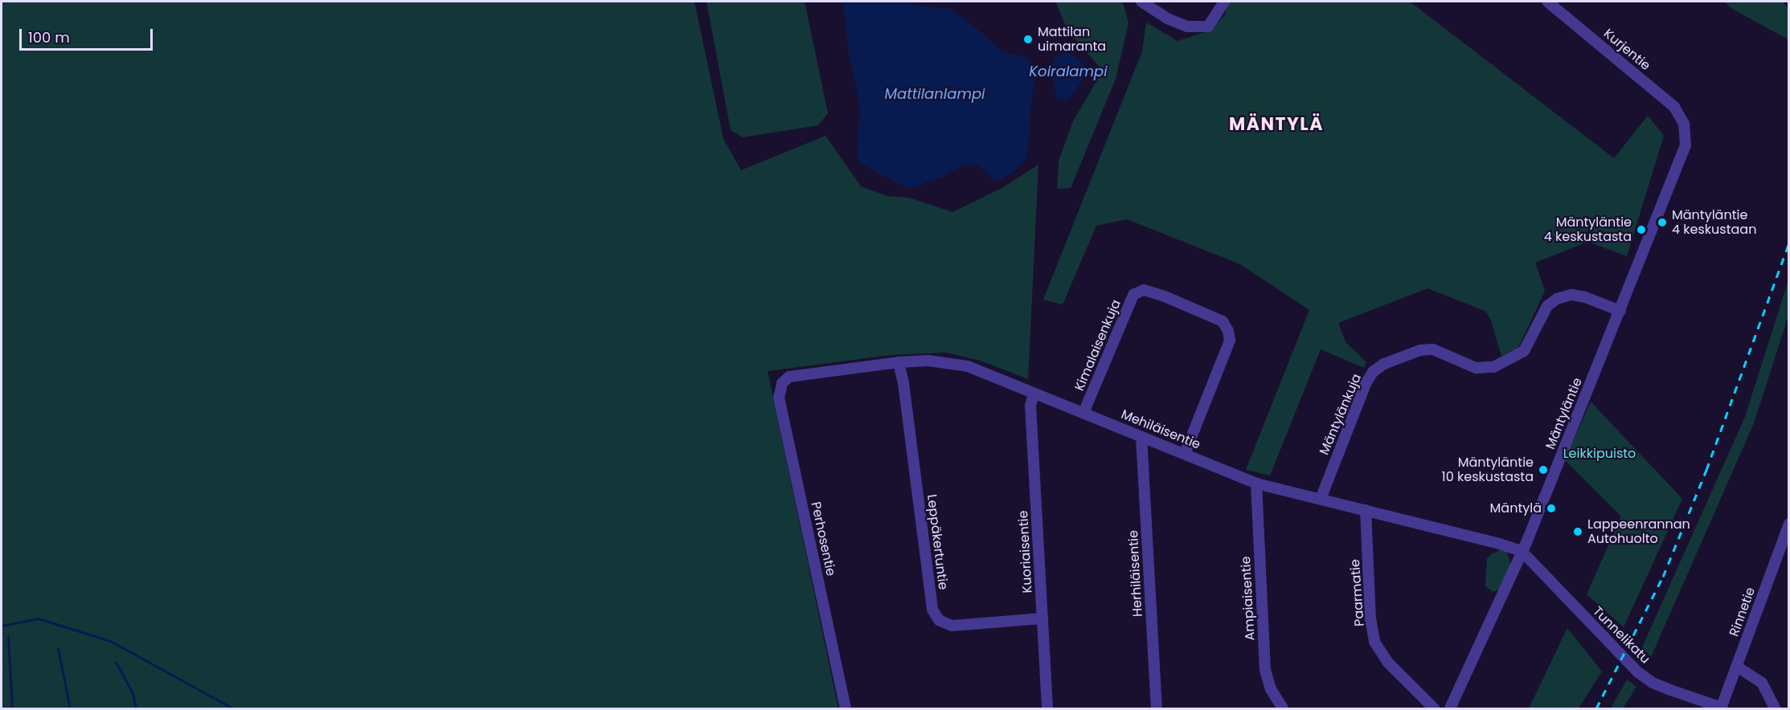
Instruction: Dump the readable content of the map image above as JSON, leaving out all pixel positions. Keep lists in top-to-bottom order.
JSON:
{
  "streets": {
    "street": [
      "Kurjentie",
      "Kimalaisenkuja",
      "Mäntyläntie",
      "Mäntylänkuja",
      "Mehiläisentie",
      "Perhosentie",
      "Leppäkertuntie",
      "Kuoriaisentie",
      "Herhiläisentie",
      "Paarmatie",
      "Ampiaisentie",
      "Rinnetie",
      "Tunnelikatu"
    ]
  },
  "crossings": [
    ["Kurjentie", "Mäntyläntie"],
    ["Kimalaisenkuja", "Mehiläisentie"],
    ["Mäntyläntie", "Mäntylänkuja"],
    ["Mäntyläntie", "Mehiläisentie"],
    ["Mäntyläntie", "Tunnelikatu"],
    ["Mäntylänkuja", "Mehiläisentie"],
    ["Mehiläisentie", "Perhosentie"],
    ["Mehiläisentie", "Leppäkertuntie"],
    ["Mehiläisentie", "Kuoriaisentie"],
    ["Mehiläisentie", "Herhiläisentie"],
    ["Mehiläisentie", "Paarmatie"],
    ["Mehiläisentie", "Ampiaisentie"],
    ["Mehiläisentie", "Tunnelikatu"],
    ["Leppäkertuntie", "Kuoriaisentie"],
    ["Rinnetie", "Tunnelikatu"]
  ],
  "districts": ["MÄNTYLÄ"],
  "water": ["Koiralampi", "Mattilanlampi"],
  "parks": ["Leikkipuisto"],
  "places": [
    "Mattilan uimaranta",
    "Mäntyläntie 4 keskustaan",
    "Mäntyläntie 4 keskustasta",
    "Mäntyläntie 10 keskustasta",
    "Mäntylä",
    "Lappeenrannan Autohuolto"
  ],
  "scale_bar": "100 m"
}
